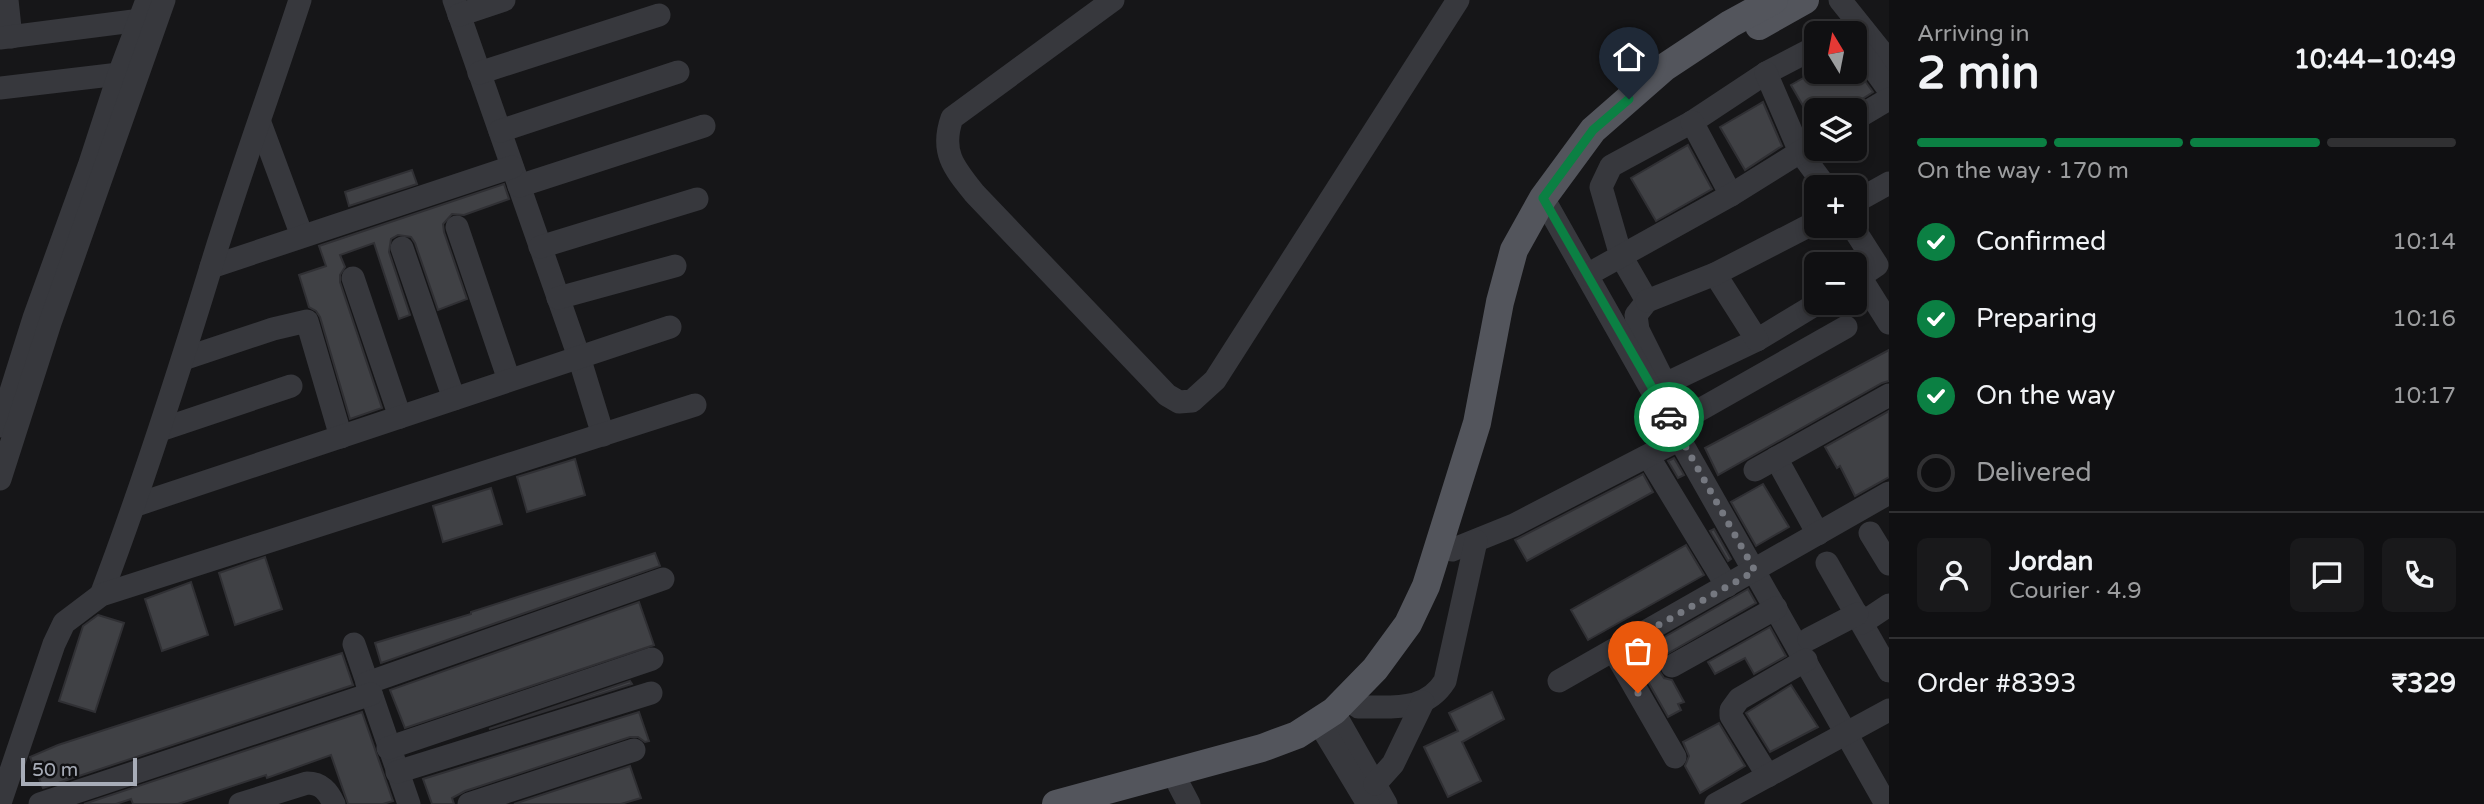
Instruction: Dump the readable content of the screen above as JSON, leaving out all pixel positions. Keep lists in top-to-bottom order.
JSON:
{
  "scale_bar": "50 m",
  "north": "top",
  "page": {
    "heading": ["2 min", "Arriving in", "10:44–10:49"],
    "panel": [
      "Jordan",
      "Courier · 4.9",
      "Order #8393",
      "₹329"
    ],
    "map_buttons": ["+", "−"],
    "bar": "On the way · 170 m",
    "list": [
      ["Confirmed", "10:14"],
      ["Preparing", "10:16"],
      ["On the way", "10:17"],
      "Delivered"
    ],
    "scale": "50 m"
  }
}
